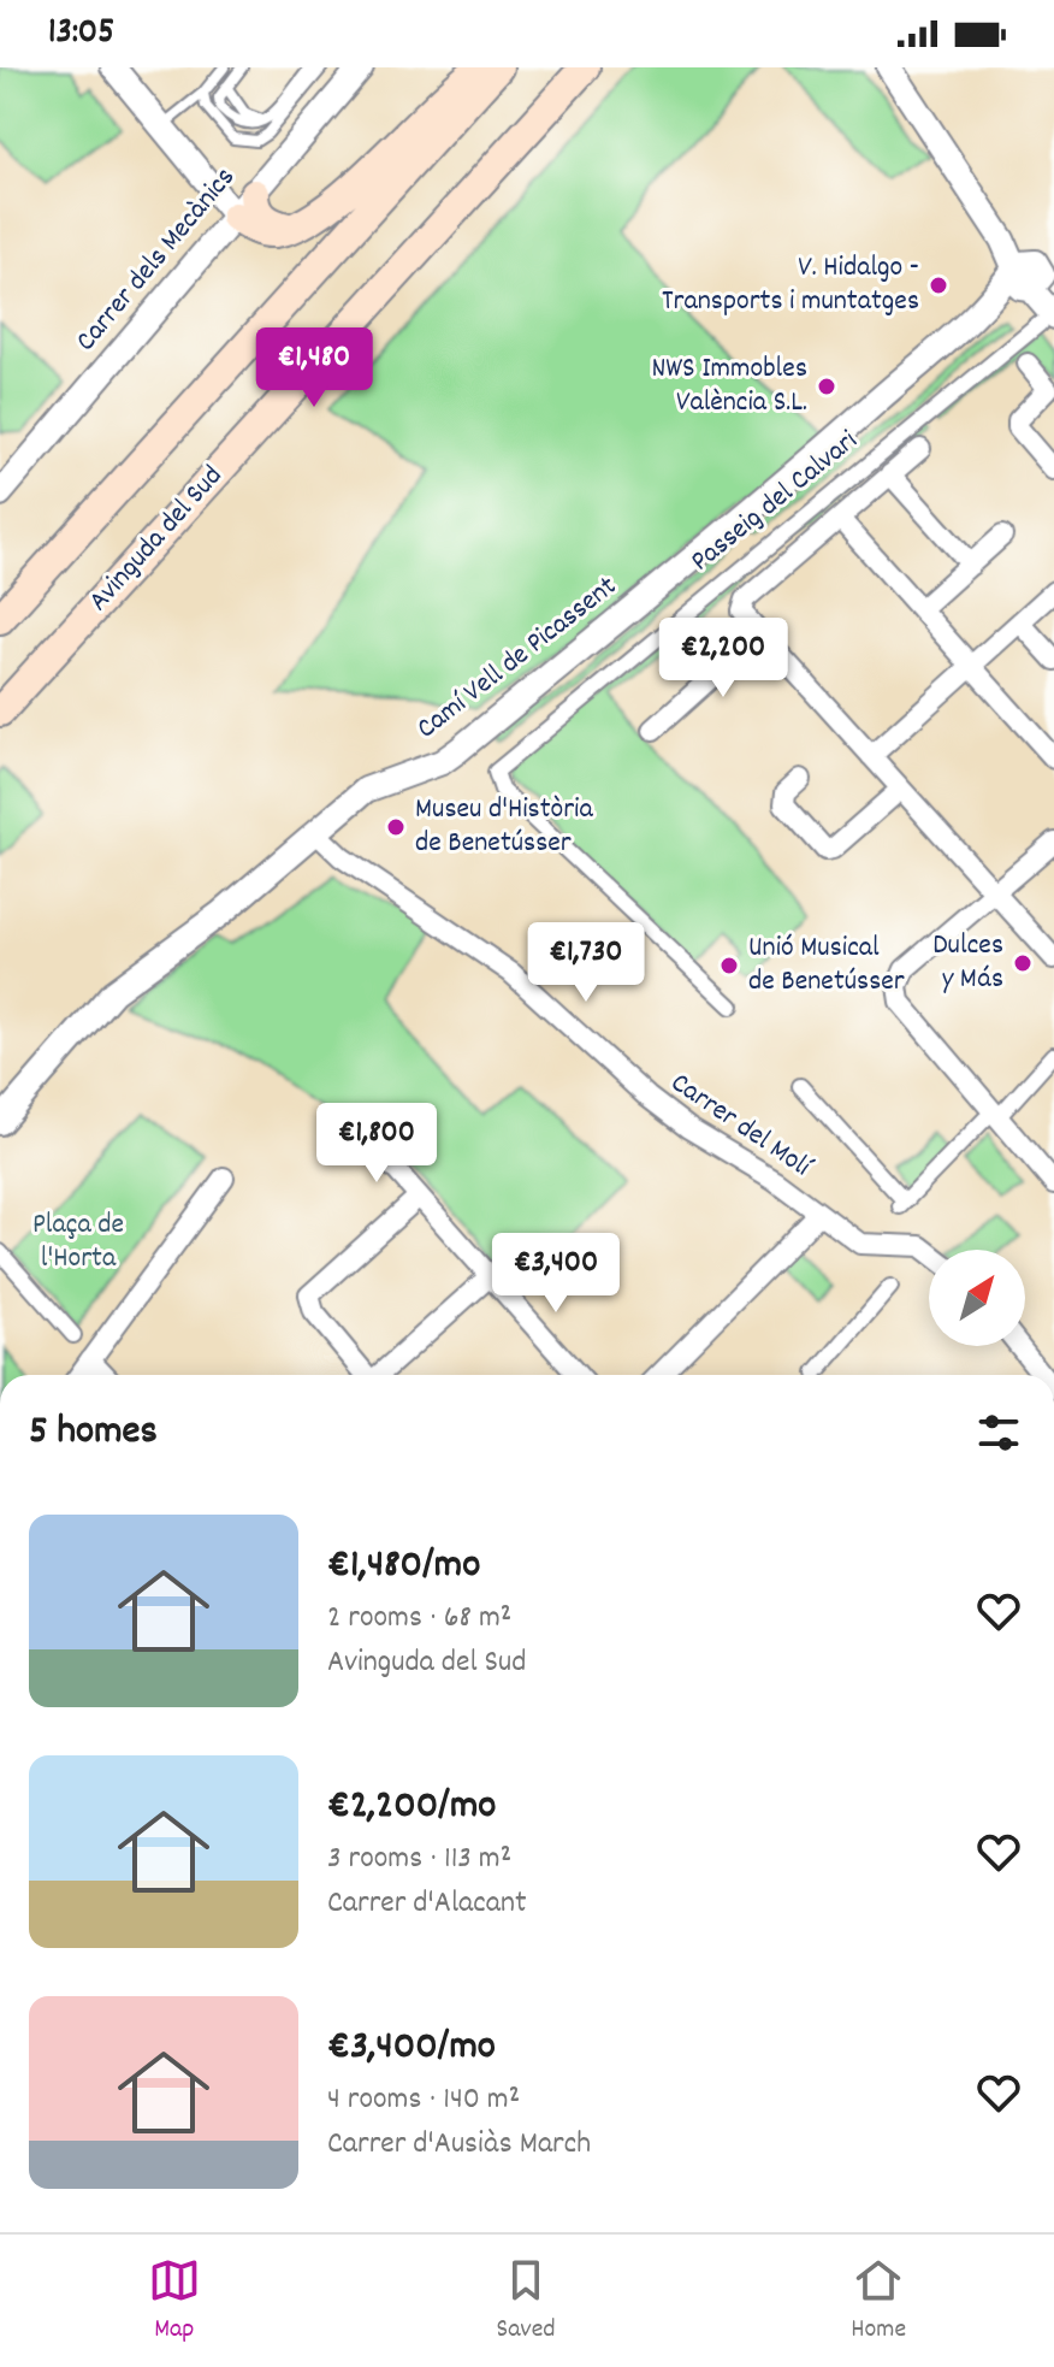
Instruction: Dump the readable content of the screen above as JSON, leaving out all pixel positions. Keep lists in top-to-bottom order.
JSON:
{
  "streets": {
    "main road": ["Avinguda del Sud"],
    "street": [
      "Carrer dels Mecànics",
      "Passeig del Calvari",
      "Camí Vell de Picassent",
      "Carrer del Molí"
    ]
  },
  "crossings": [
    ["Camí Vell de Picassent", "Carrer del Molí"]
  ],
  "parks": ["Plaça de l'Horta"],
  "places": [
    "V. Hidalgo - Transports i muntatges",
    "NWS Immobles València S.L.",
    "Museu d'Història de Benetússer",
    "Dulces y Más",
    "Unió Musical de Benetússer"
  ],
  "north": "top right",
  "page": {
    "status": "13:05",
    "price": [
      "€1,480",
      "€2,200",
      "€1,730",
      "€1,800",
      "€3,400"
    ],
    "heading": "5 homes",
    "list": [
      {
        "name": "€1,480/mo",
        "note": "2 rooms · 68 m² · Avinguda del Sud"
      },
      {
        "name": "€2,200/mo",
        "note": "3 rooms · 113 m² · Carrer d'Alacant"
      },
      {
        "name": "€3,400/mo",
        "note": "4 rooms · 140 m² · Carrer d'Ausiàs March"
      }
    ],
    "tabs": ["Map", "Saved", "Home"]
  }
}
